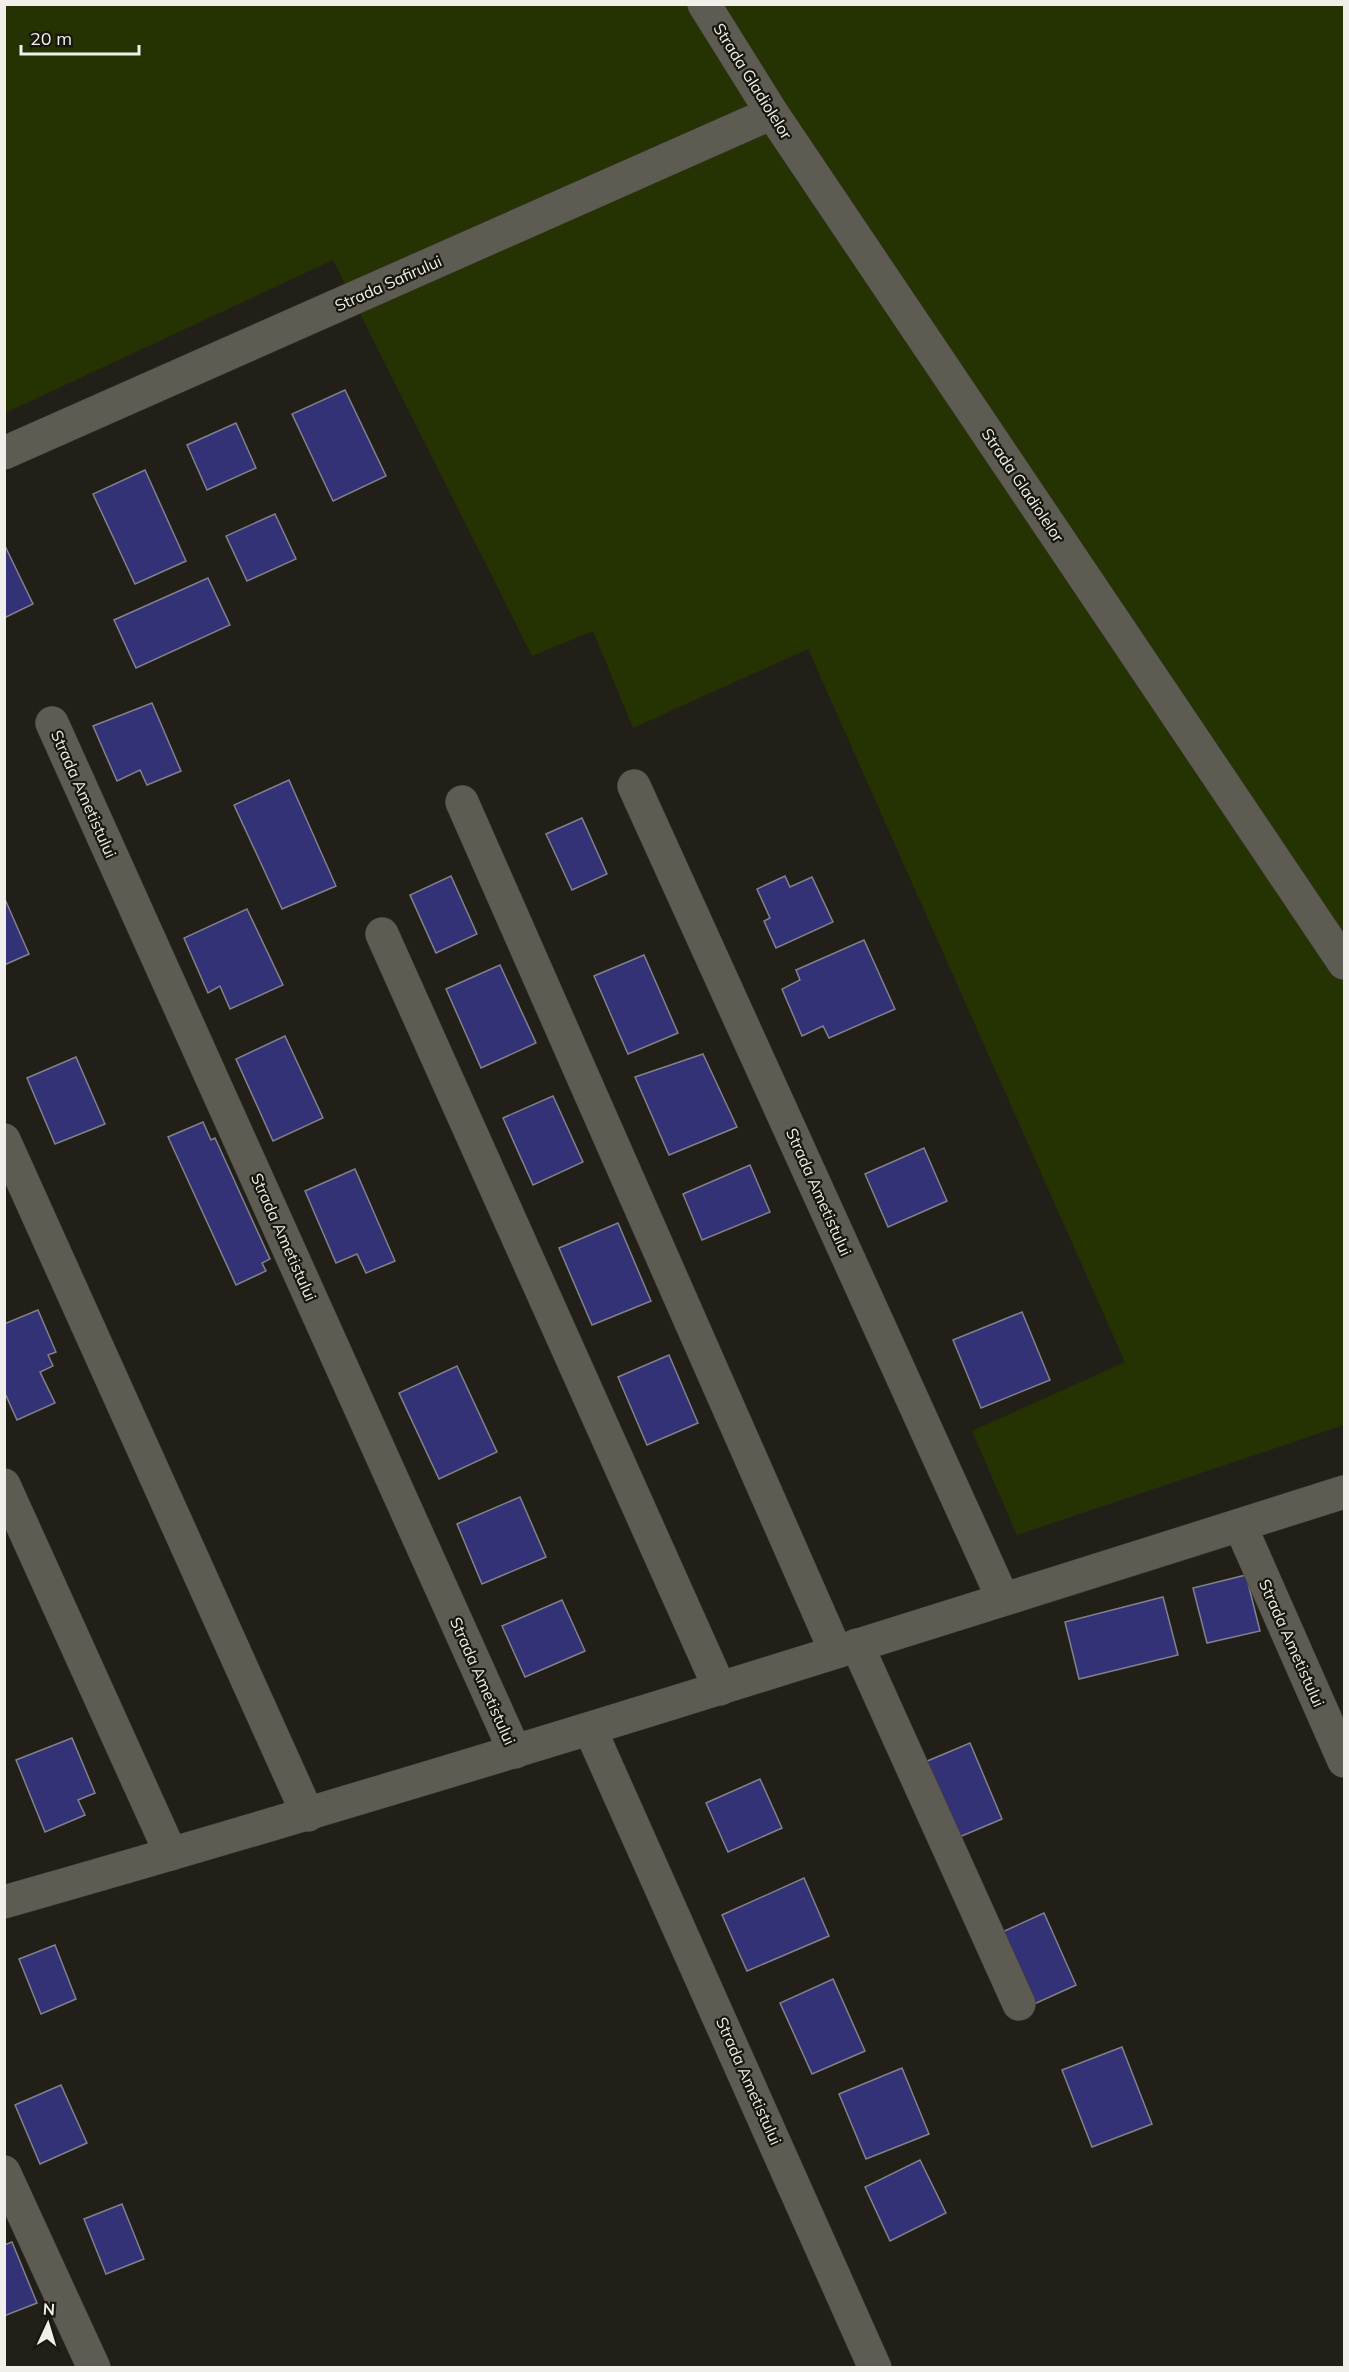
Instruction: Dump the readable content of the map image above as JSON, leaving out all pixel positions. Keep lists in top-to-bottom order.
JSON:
{
  "streets": {
    "street": ["Strada Gladiolelor", "Strada Safirului", "Strada Ametistului"]
  },
  "crossings": [
    ["Strada Gladiolelor", "Strada Safirului"]
  ],
  "scale_bar": "20 m",
  "north": "top"
}
